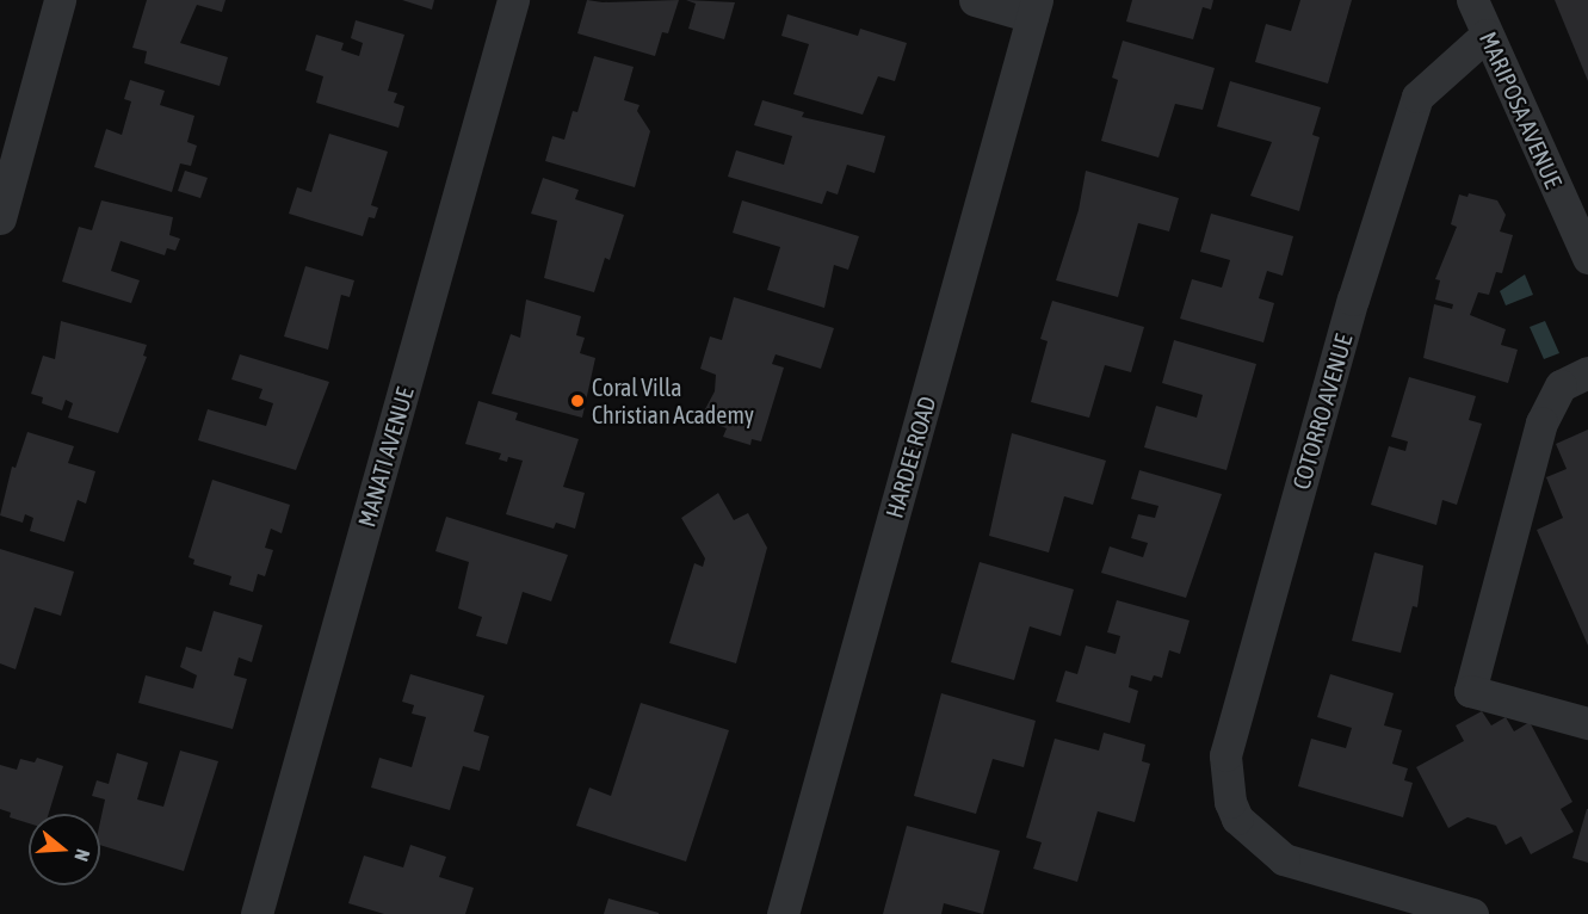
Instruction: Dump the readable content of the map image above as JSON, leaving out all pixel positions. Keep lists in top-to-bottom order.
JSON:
{
  "streets": {
    "street": [
      "MARIPOSA AVENUE",
      "COTORRO AVENUE",
      "MANATI AVENUE",
      "HARDEE ROAD"
    ]
  },
  "crossings": [
    ["MARIPOSA AVENUE", "COTORRO AVENUE"]
  ],
  "places": ["Coral Villa Christian Academy"],
  "north": "right"
}
